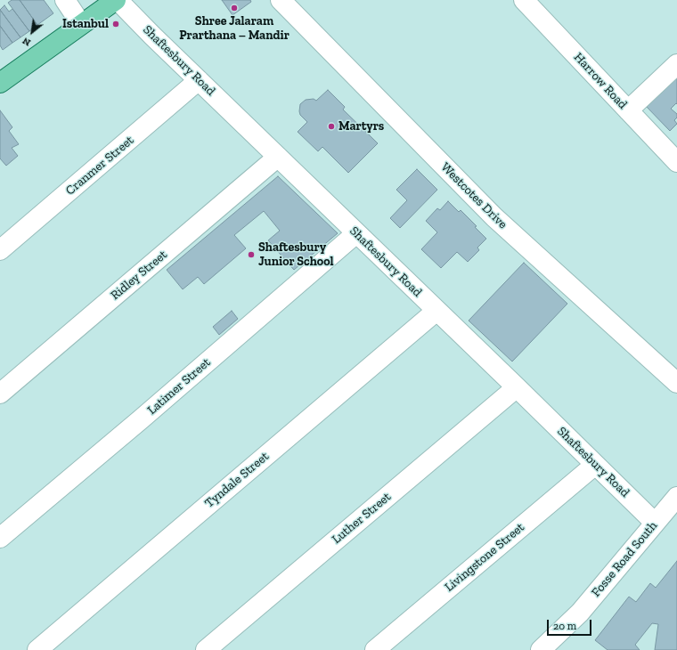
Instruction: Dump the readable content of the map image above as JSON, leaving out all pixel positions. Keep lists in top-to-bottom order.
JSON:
{
  "streets": {
    "street": [
      "Shaftesbury Road",
      "Harrow Road",
      "Cranmer Street",
      "Westcotes Drive",
      "Ridley Street",
      "Latimer Street",
      "Tyndale Street",
      "Luther Street",
      "Livingstone Street",
      "Fosse Road South"
    ]
  },
  "crossings": [
    ["Shaftesbury Road", "Cranmer Street"],
    ["Shaftesbury Road", "Ridley Street"],
    ["Shaftesbury Road", "Latimer Street"],
    ["Shaftesbury Road", "Tyndale Street"],
    ["Shaftesbury Road", "Luther Street"],
    ["Shaftesbury Road", "Livingstone Street"],
    ["Shaftesbury Road", "Fosse Road South"]
  ],
  "places": [
    "Shree Jalaram Prarthana – Mandir",
    "Istanbul",
    "Martyrs",
    "Shaftesbury Junior School"
  ],
  "scale_bar": "20 m",
  "north": "bottom left"
}
